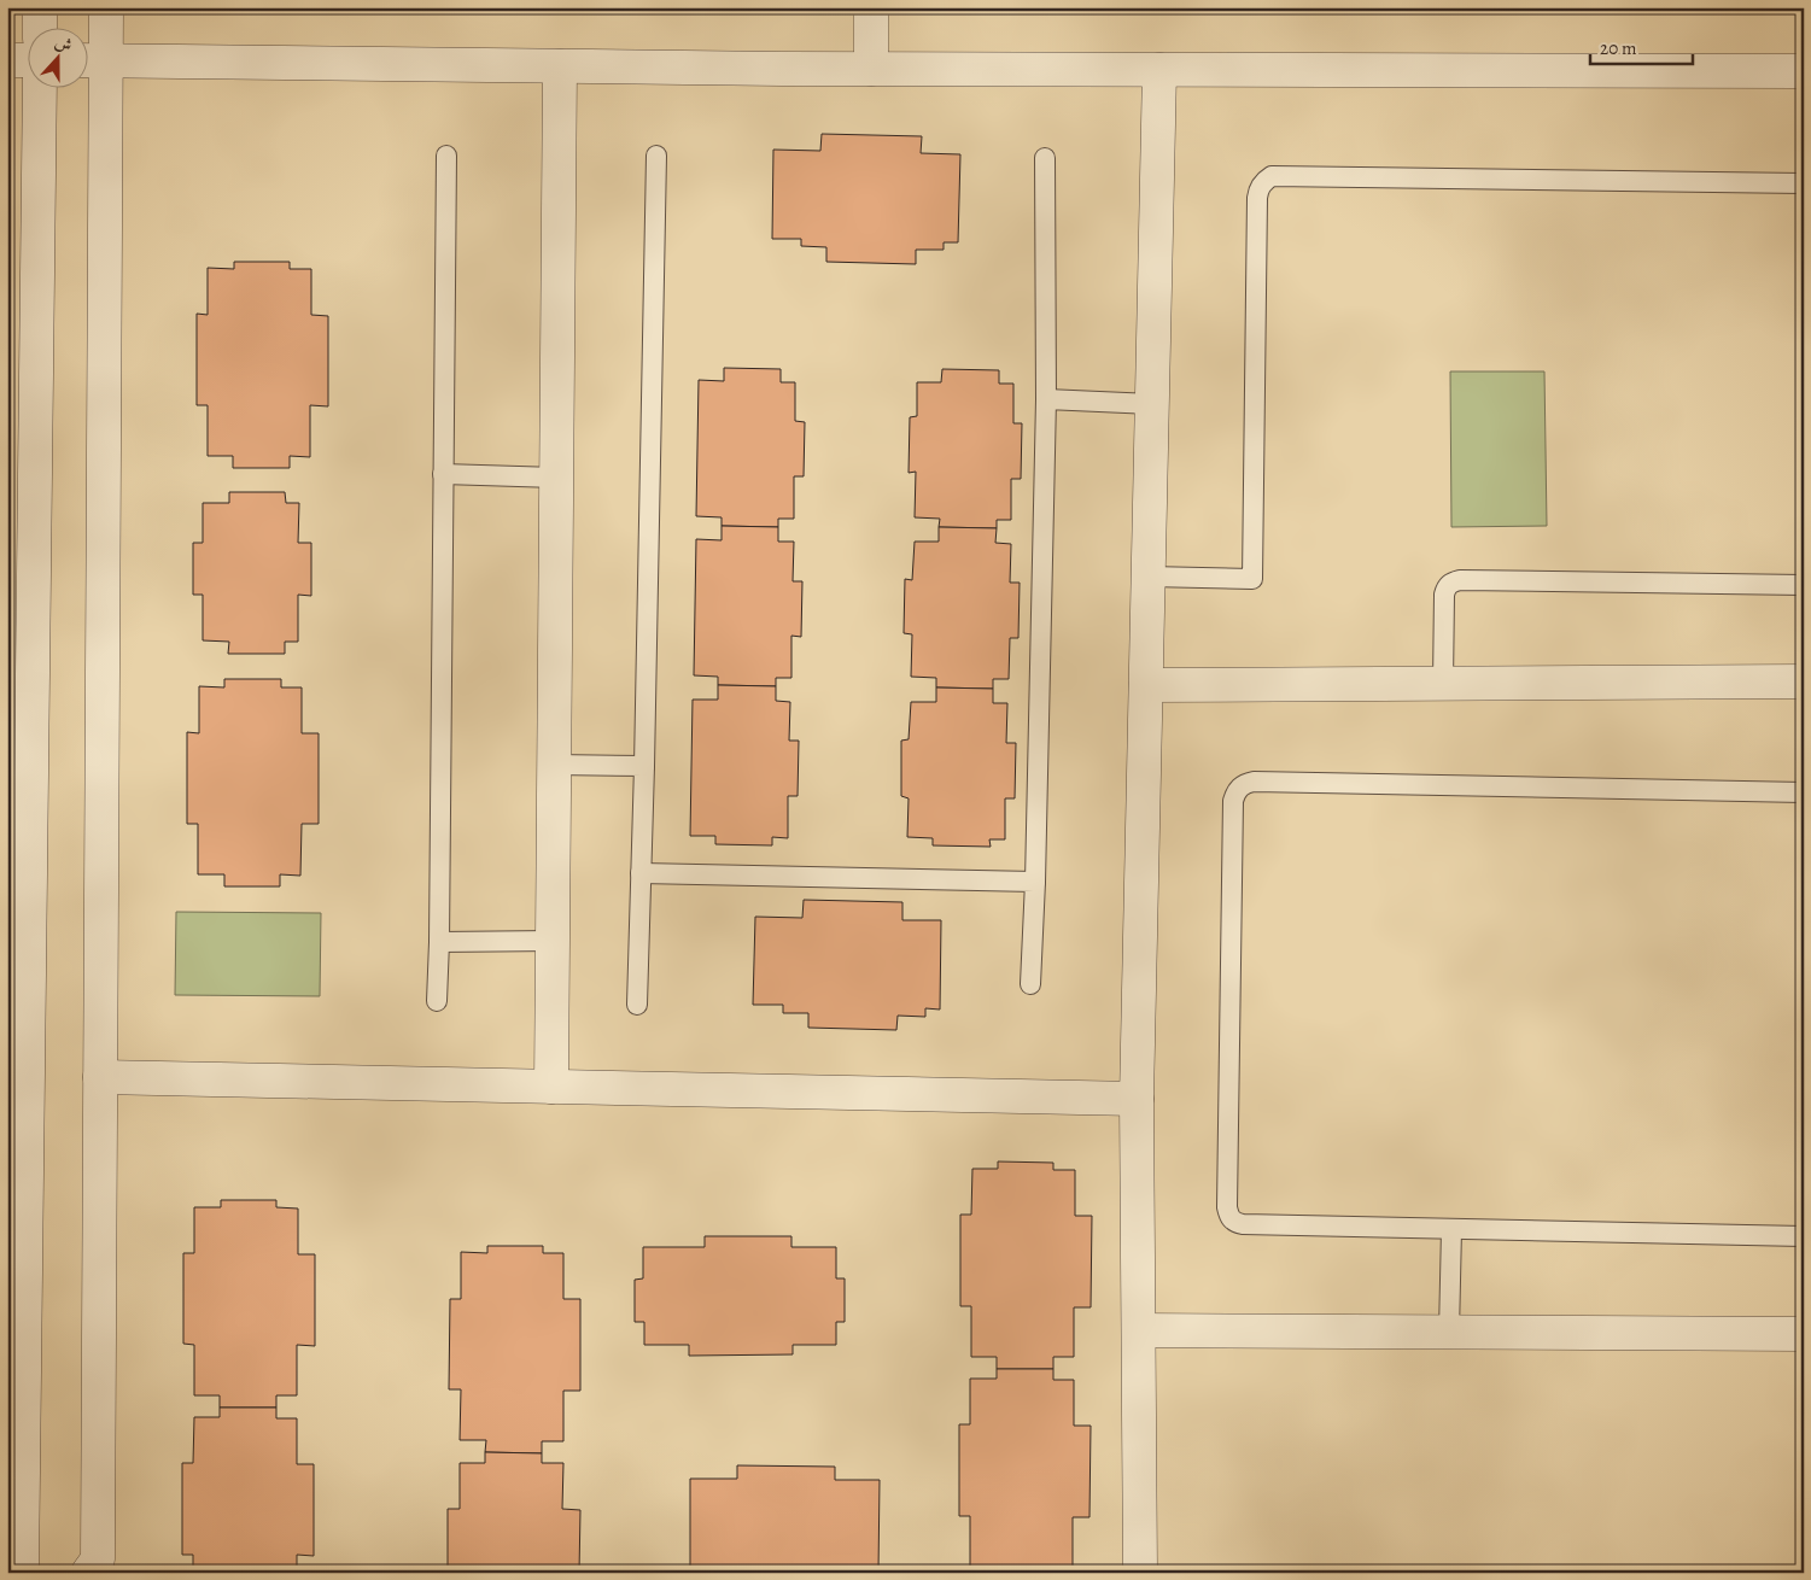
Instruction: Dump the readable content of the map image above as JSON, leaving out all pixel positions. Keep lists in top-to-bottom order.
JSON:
{
  "scale_bar": "20 m",
  "north": "top"
}
